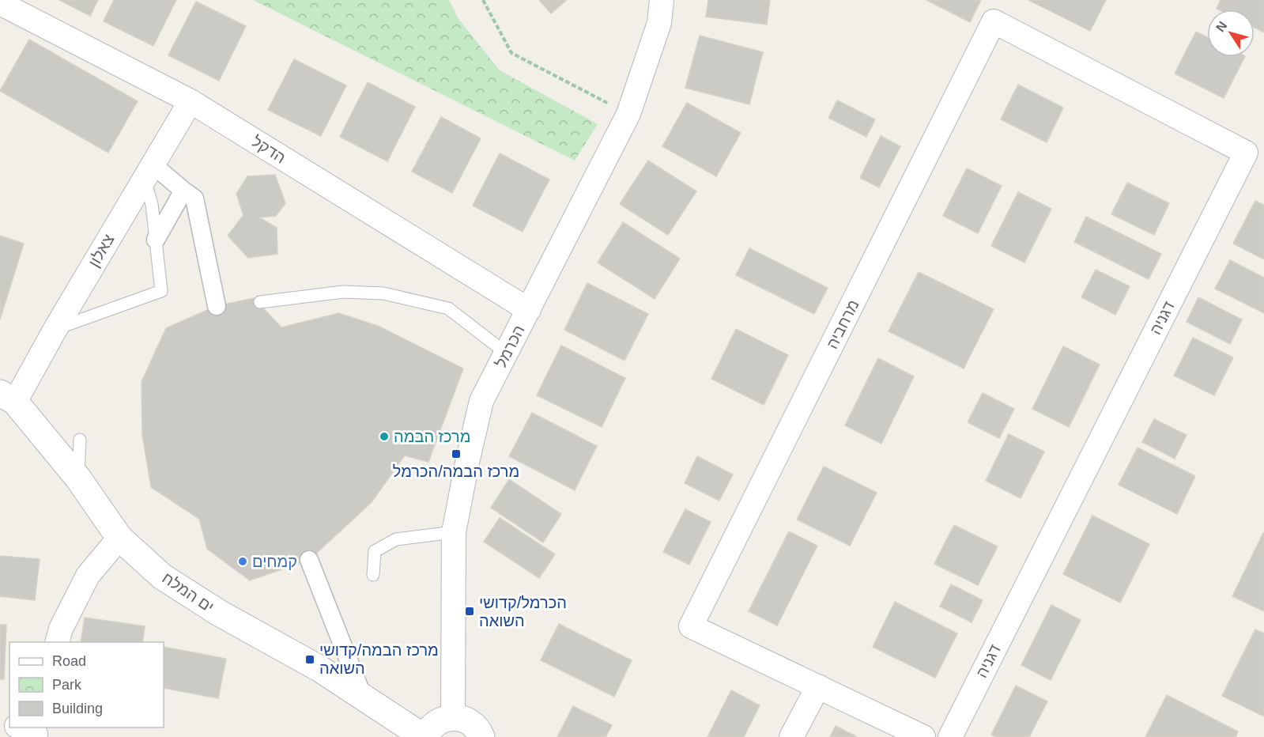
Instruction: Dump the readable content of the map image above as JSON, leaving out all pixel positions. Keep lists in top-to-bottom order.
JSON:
{
  "streets": {
    "street": [
      "הדקל",
      "צאלון",
      "דגניה",
      "מרחביה",
      "הכרמל",
      "ים המלח"
    ]
  },
  "crossings": [
    ["הדקל", "צאלון"],
    ["הדקל", "הכרמל"],
    ["צאלון", "ים המלח"],
    ["דגניה", "מרחביה"]
  ],
  "places": {
    "other": ["מרכז הבמה", "קמחים"],
    "transit": ["מרכז הבמה/הכרמל", "הכרמל/קדושי השואה", "מרכז הבמה/קדושי השואה"]
  },
  "legend": ["Road", "Park", "Building"],
  "north": "top left"
}
